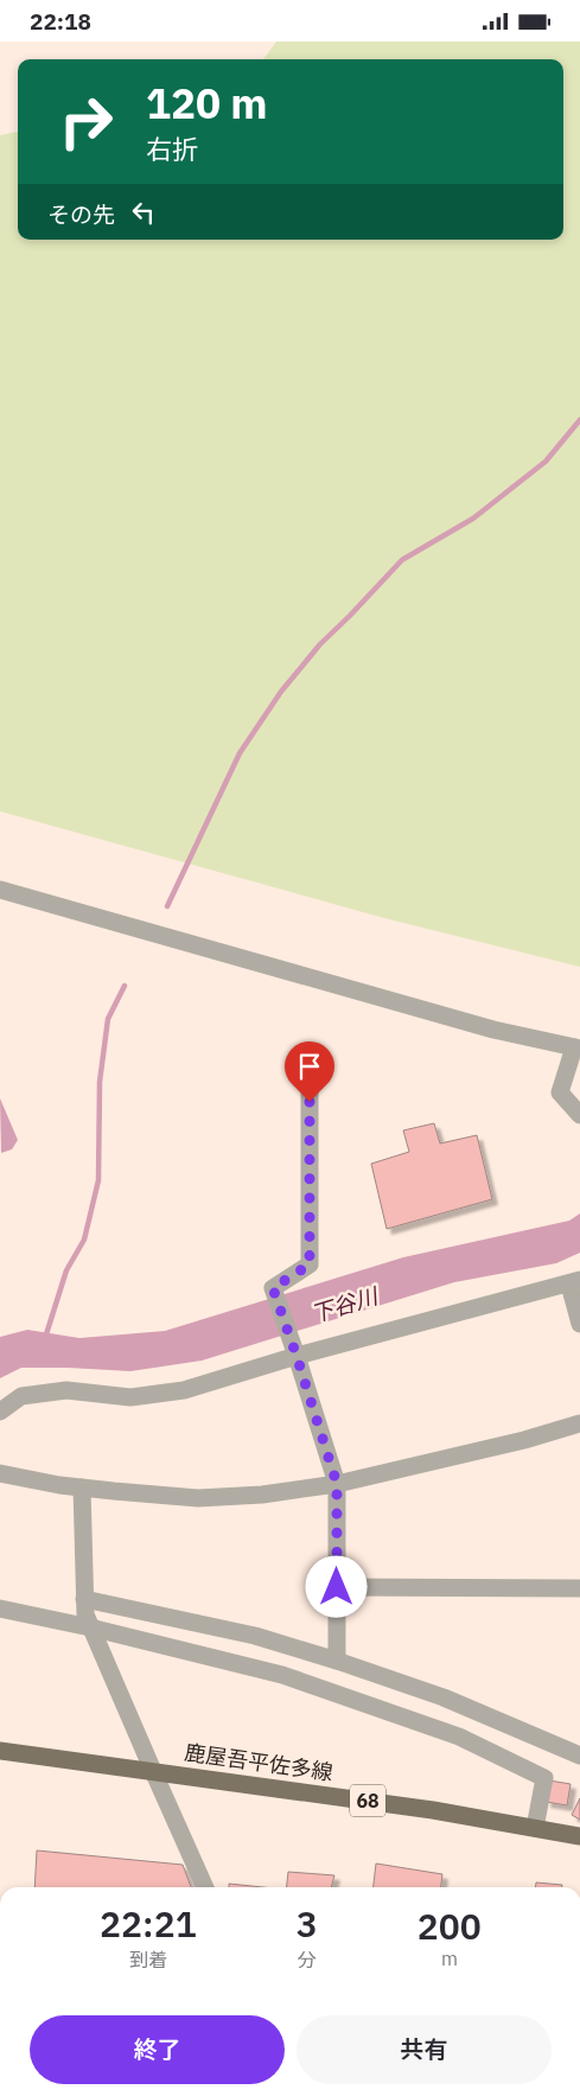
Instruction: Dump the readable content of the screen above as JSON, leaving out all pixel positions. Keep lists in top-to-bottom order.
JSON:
{
  "streets": {
    "main road": ["鹿屋吾平佐多線", "68"]
  },
  "water": ["下谷川"],
  "page": {
    "status": "22:18",
    "turn": ["120 m", "右折"],
    "then": "その先",
    "eta": [
      "22:21",
      "到着",
      "3",
      "分",
      "200",
      "m"
    ],
    "buttons": ["終了", "共有"]
  }
}
